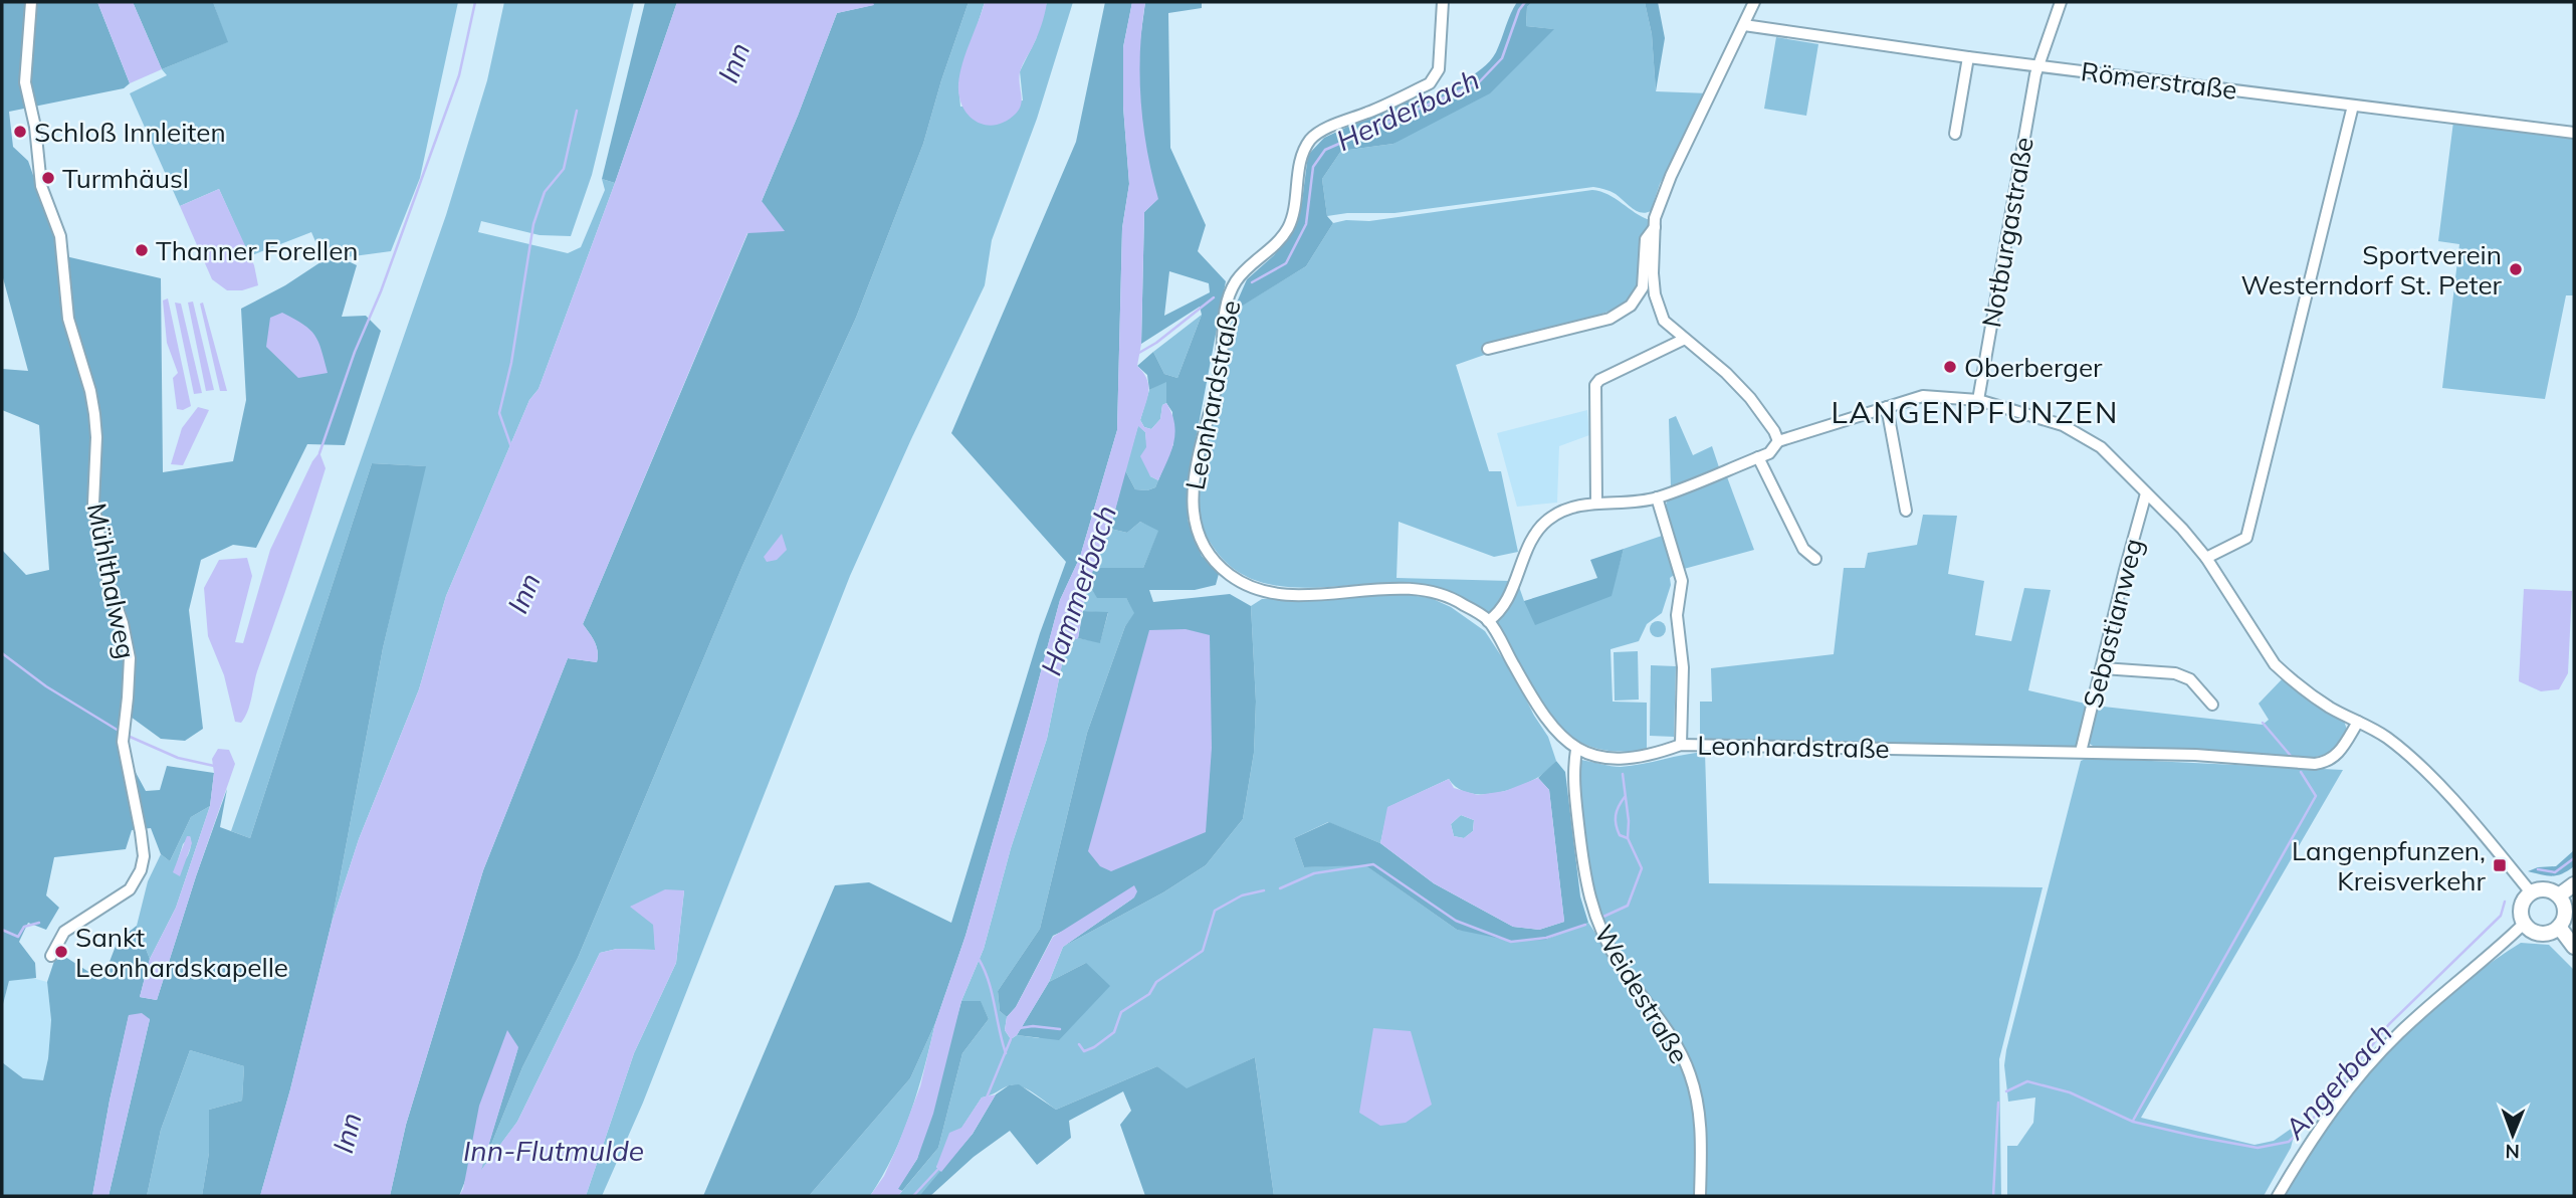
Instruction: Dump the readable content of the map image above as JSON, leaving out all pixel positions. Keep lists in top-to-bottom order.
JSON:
{
  "streets": {
    "street": [
      "Römerstraße",
      "Notburgastraße",
      "Leonhardstraße",
      "Mühlthalweg",
      "Sebastianweg",
      "Weidestraße"
    ]
  },
  "crossings": [
    ["Römerstraße", "Notburgastraße"],
    ["Leonhardstraße", "Sebastianweg"],
    ["Leonhardstraße", "Weidestraße"]
  ],
  "districts": ["LANGENPFUNZEN"],
  "water": [
    "Inn",
    "Herderbach",
    "Hammerbach",
    "Angerbach",
    "Inn-Flutmulde"
  ],
  "places": {
    "other": [
      "Schloß Innleiten",
      "Turmhäusl",
      "Thanner Forellen",
      "Sportverein Westerndorf St. Peter",
      "Oberberger",
      "Sankt Leonhardskapelle"
    ],
    "transit": ["Langenpfunzen, Kreisverkehr"]
  },
  "north": "bottom"
}
